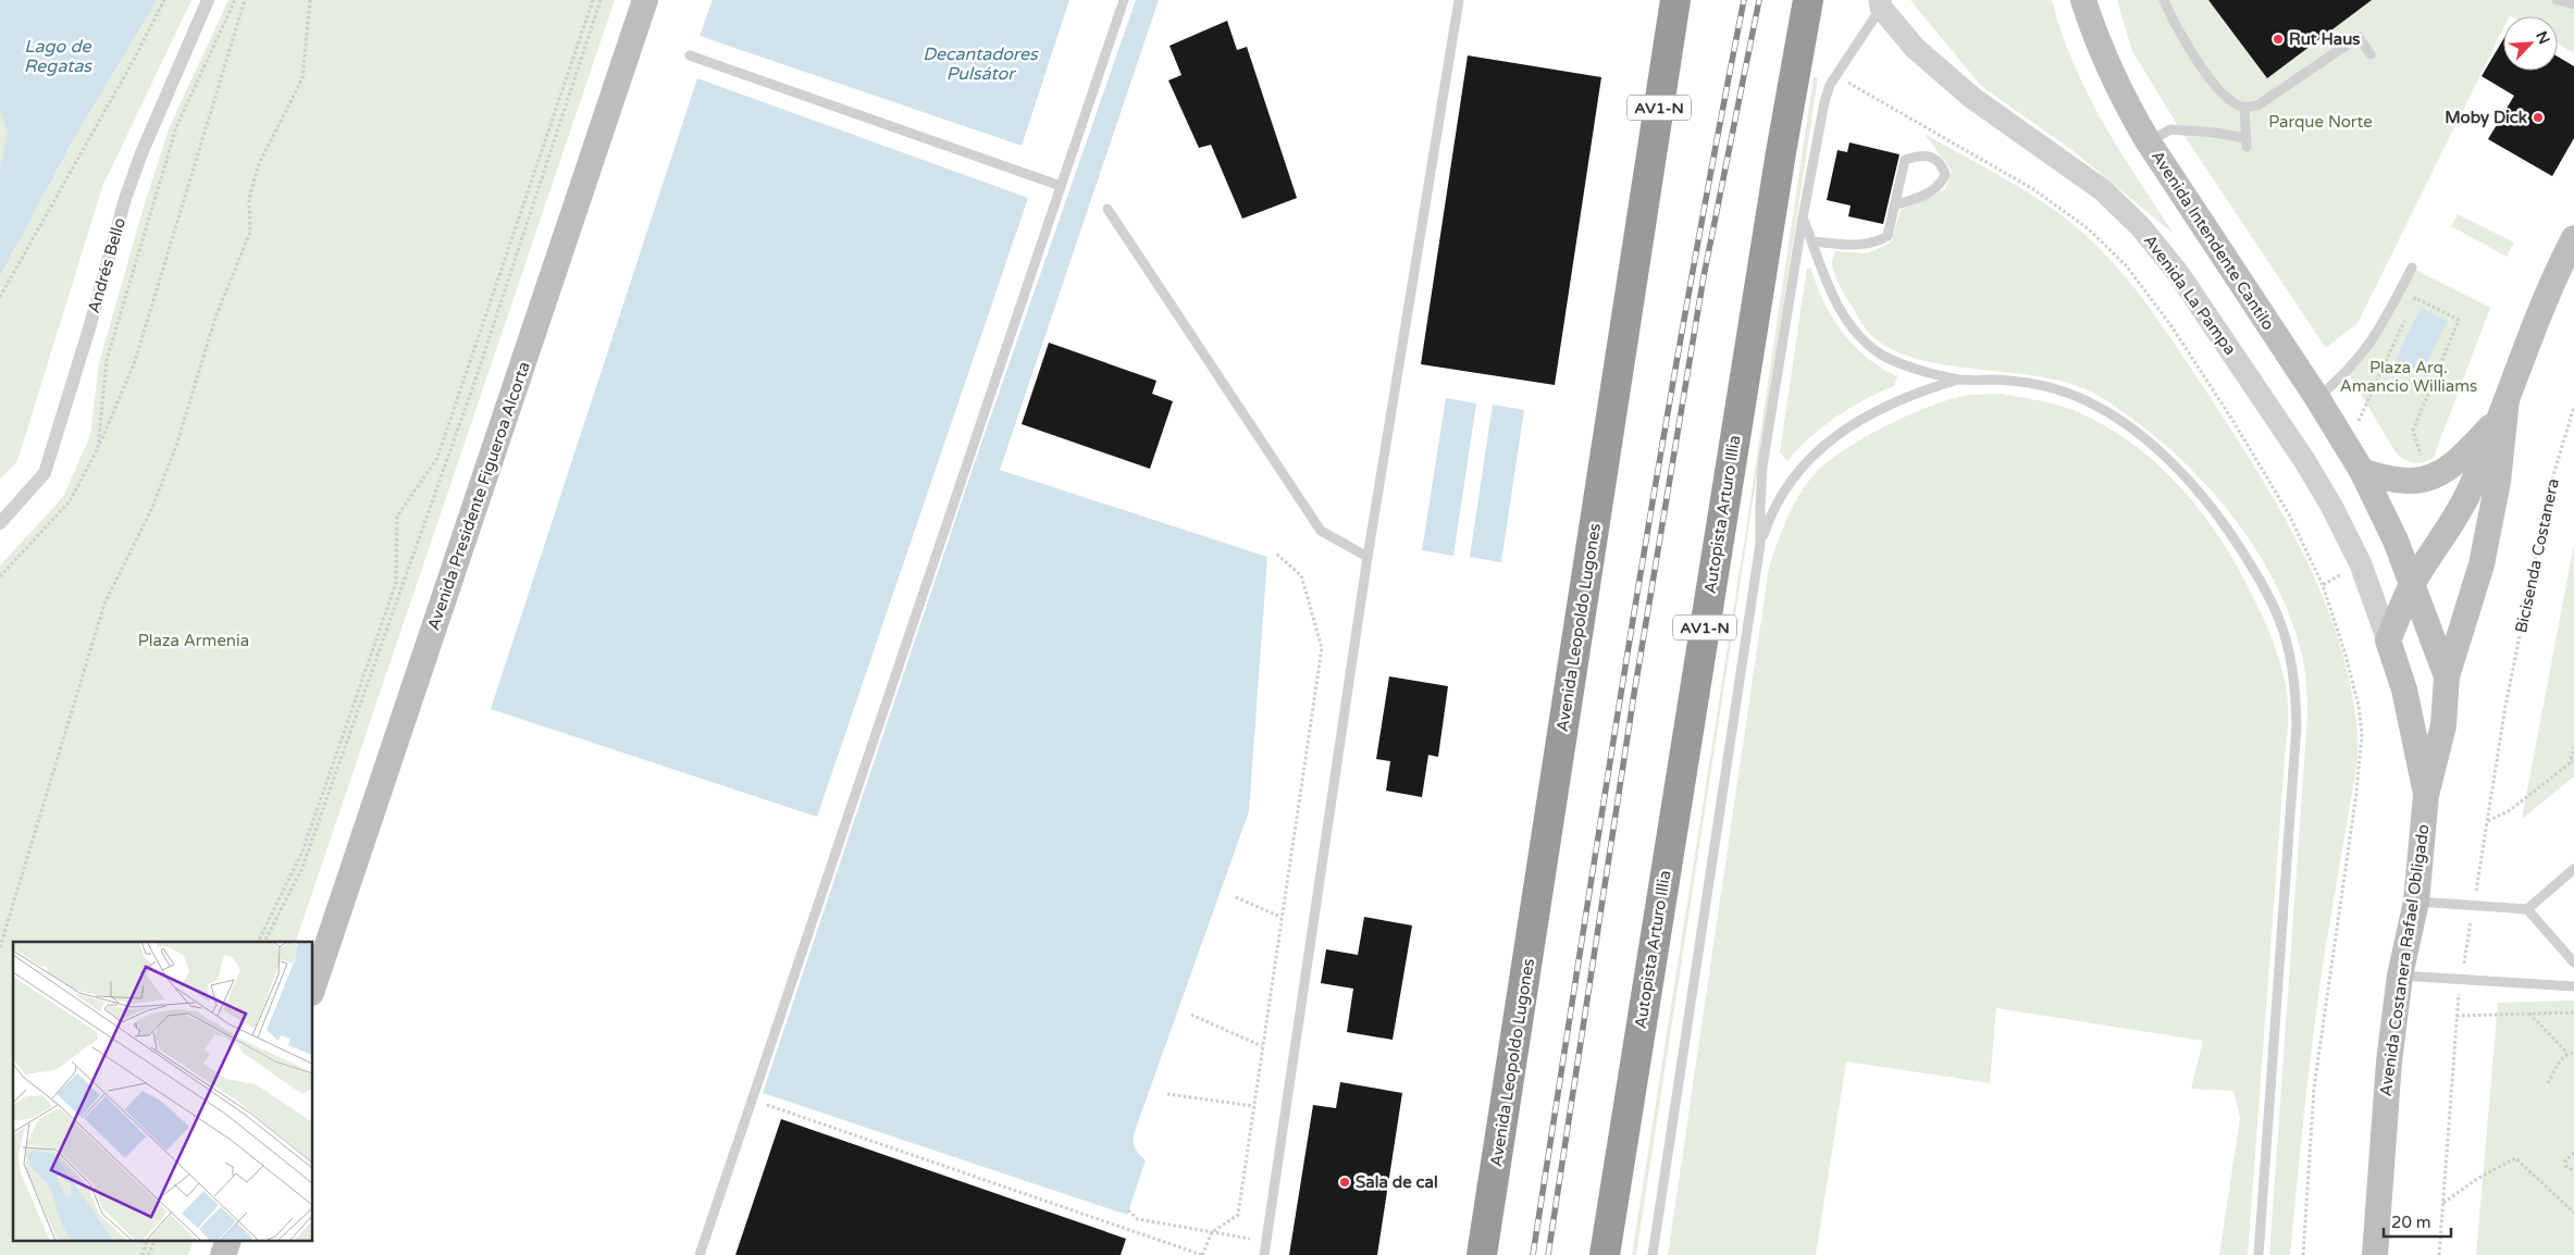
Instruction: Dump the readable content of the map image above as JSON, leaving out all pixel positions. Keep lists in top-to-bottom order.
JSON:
{
  "streets": {
    "highway": ["AV1-N", "Autopista Arturo Illia", "Avenida Leopoldo Lugones"],
    "main road": ["Avenida Intendente Cantilo", "Avenida Presidente Figueroa Alcorta", "Avenida Costanera Rafael Obligado"],
    "street": ["Andrés Bello", "Avenida La Pampa"],
    "path": ["Bicisenda Costanera"]
  },
  "crossings": [
    ["Avenida La Pampa", "Avenida Costanera Rafael Obligado"]
  ],
  "water": ["Lago de Regatas", "Decantadores Pulsátor"],
  "parks": ["Parque Norte", "Plaza Arq. Amancio Williams", "Plaza Armenia"],
  "places": ["Rut Haus", "Moby Dick", "Sala de cal"],
  "scale_bar": "20 m",
  "north": "top right"
}
